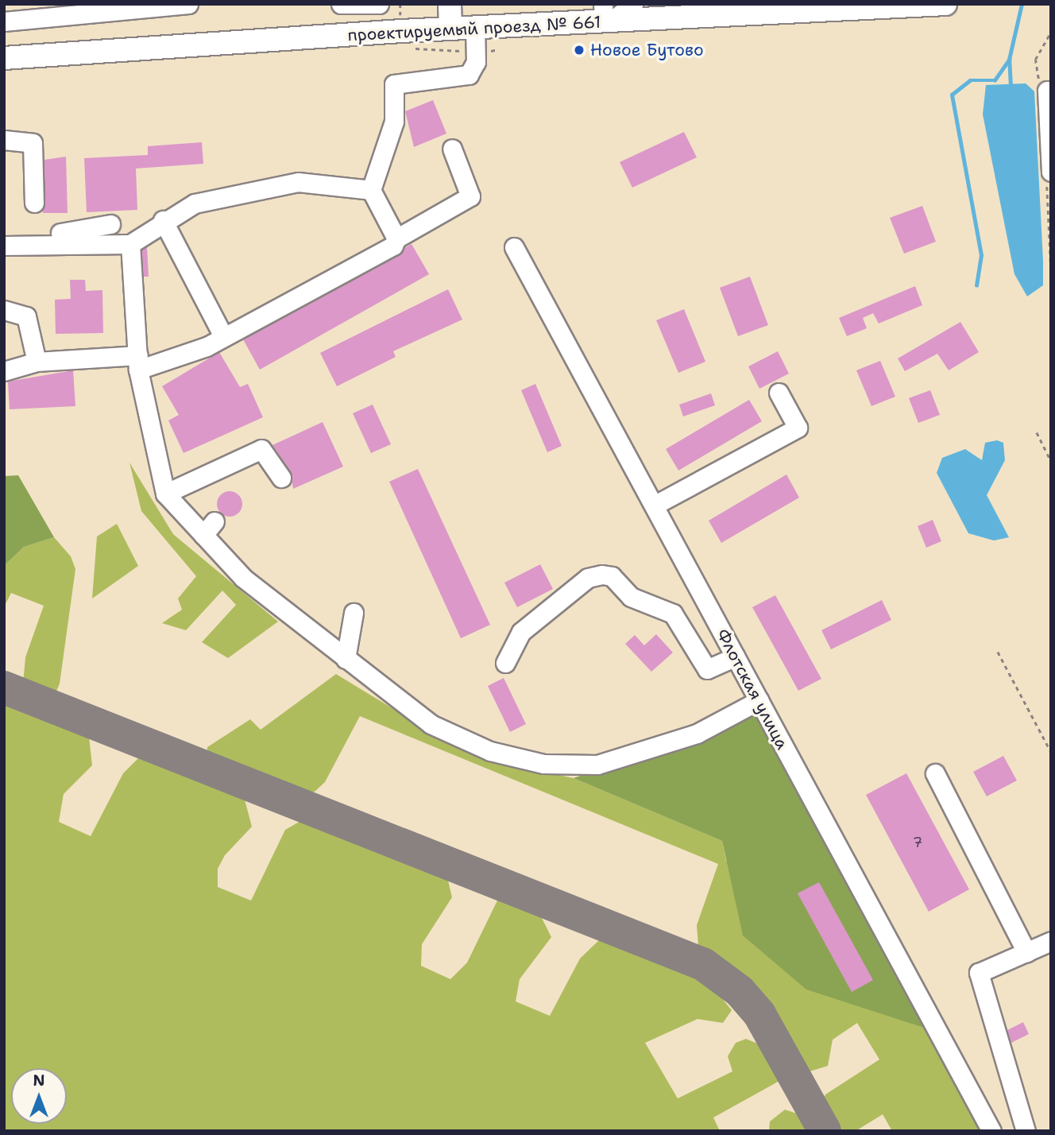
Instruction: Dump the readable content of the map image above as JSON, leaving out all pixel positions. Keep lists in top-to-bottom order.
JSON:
{
  "streets": {
    "main road": ["проектируемый проезд № 661"],
    "street": ["Флотская улица"]
  },
  "places": ["Новое Бутово"],
  "house_numbers": ["7"],
  "north": "top"
}
